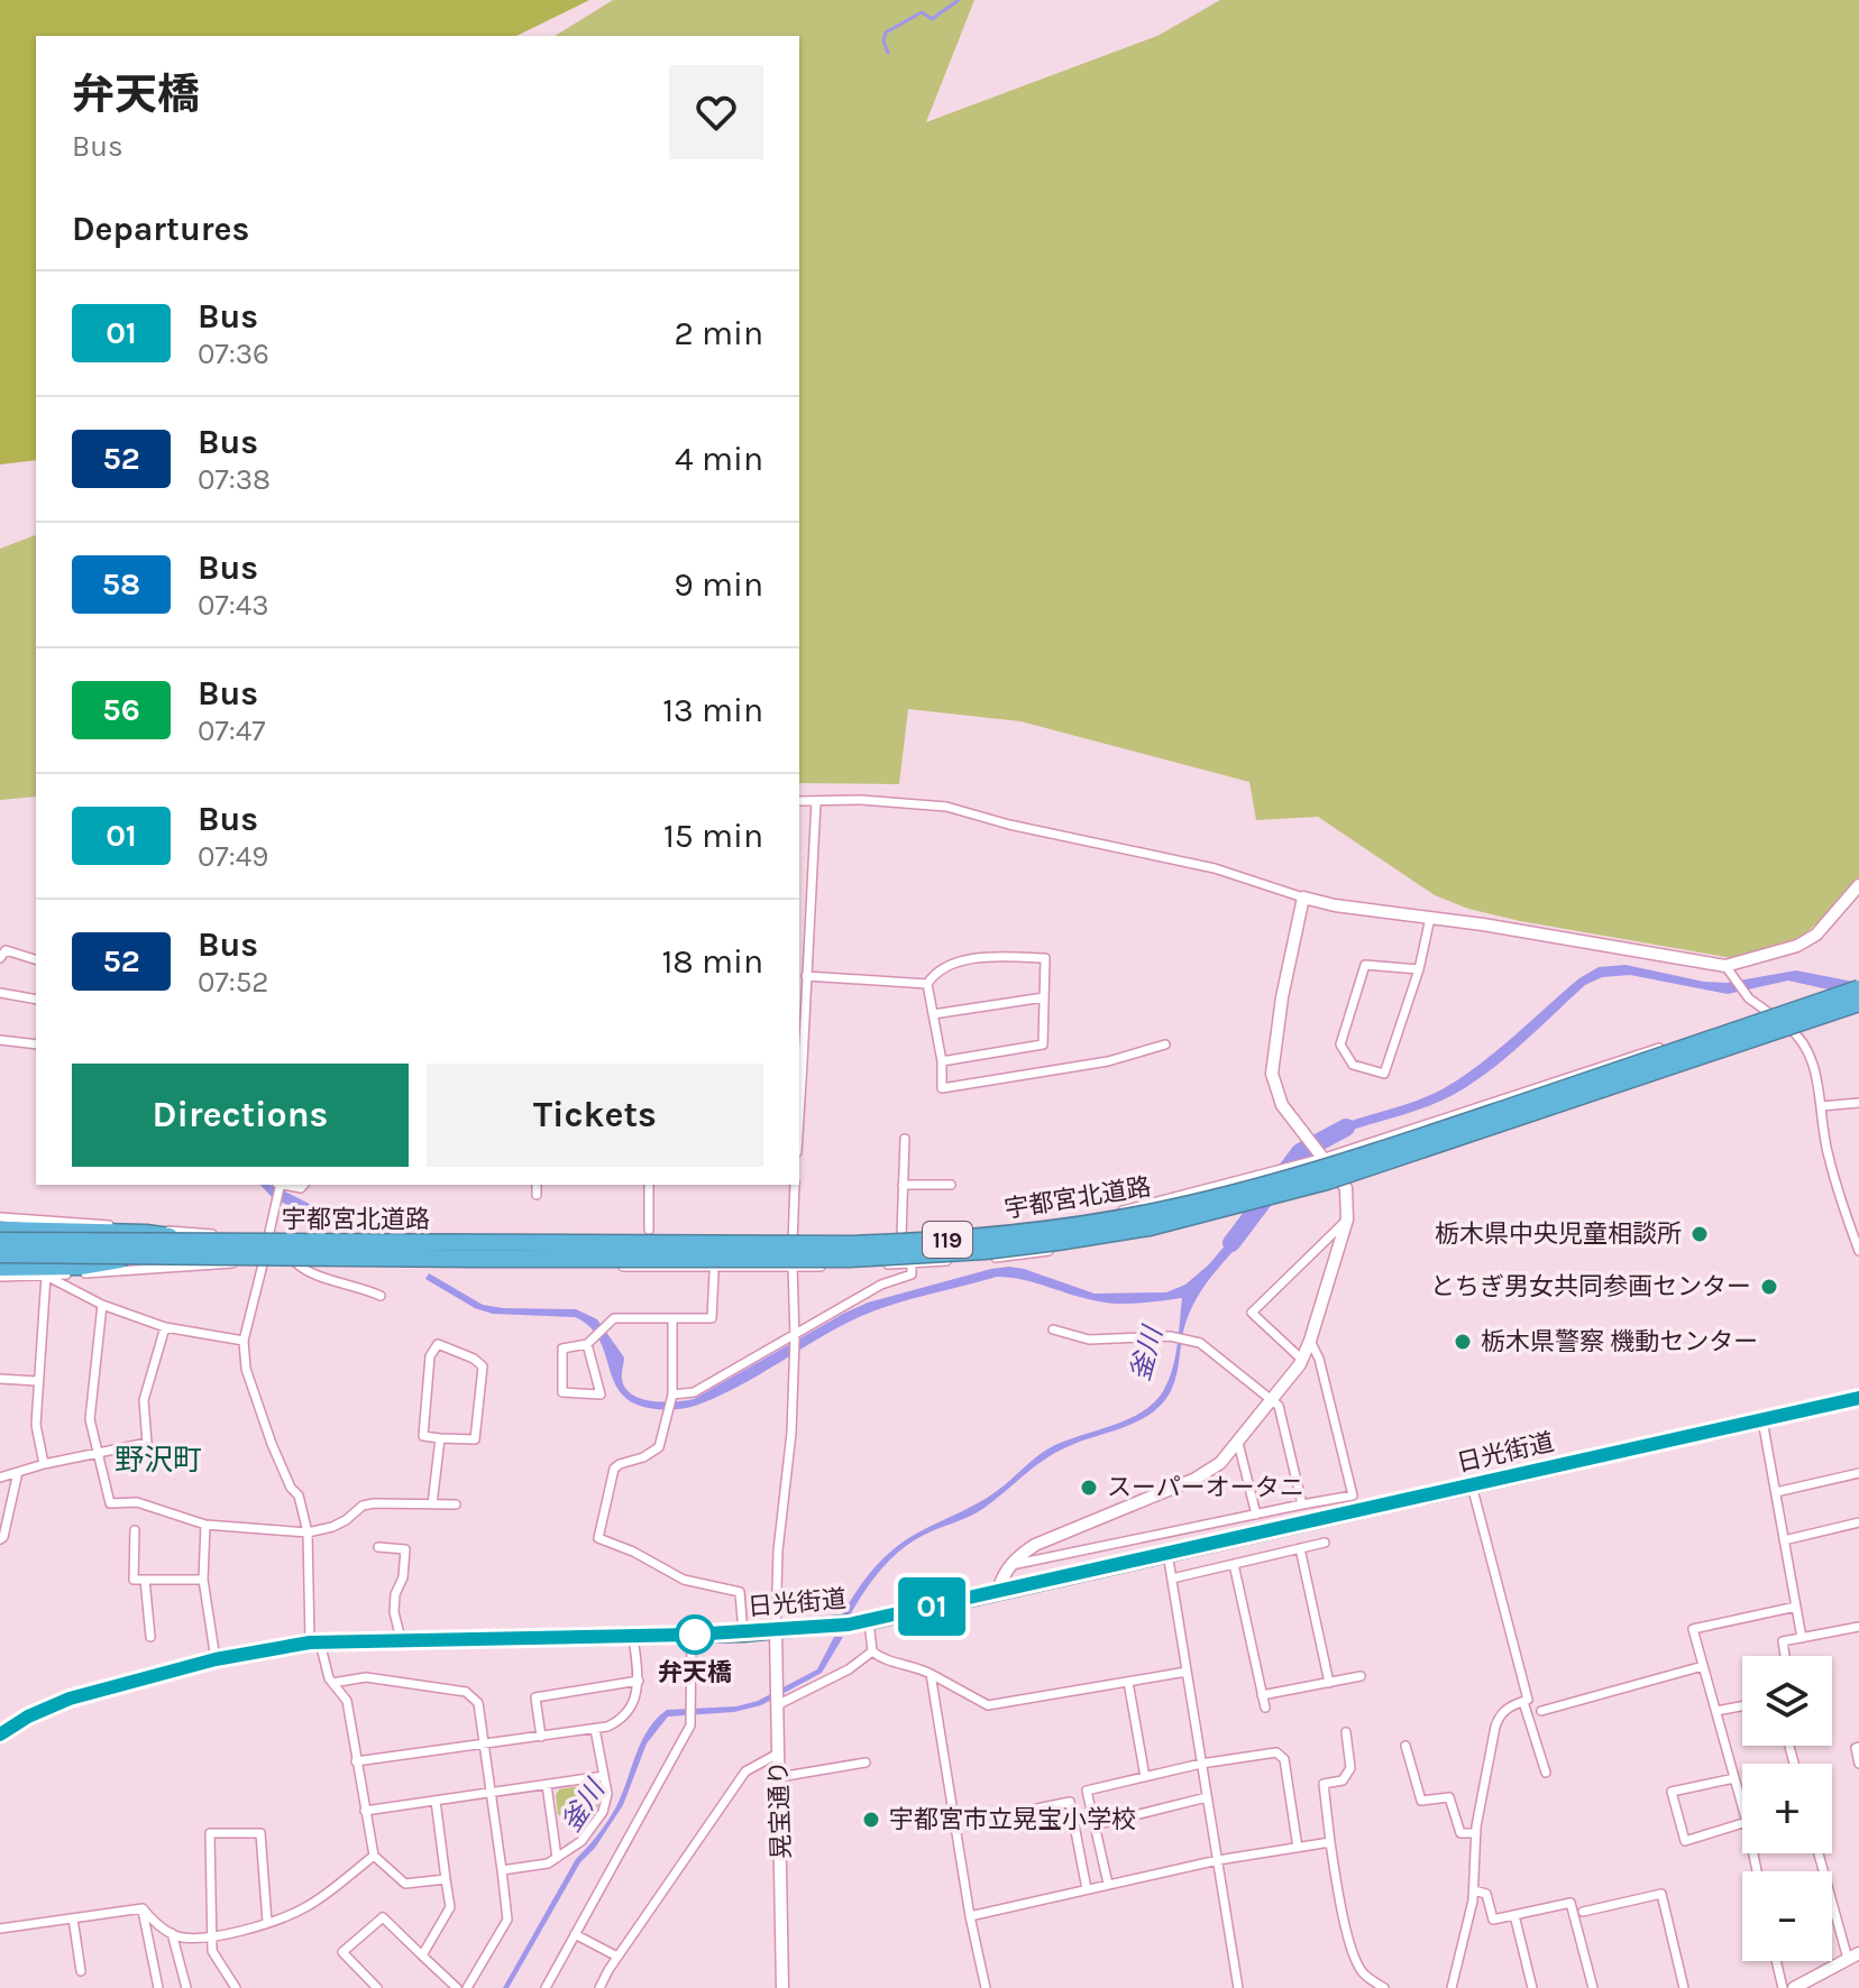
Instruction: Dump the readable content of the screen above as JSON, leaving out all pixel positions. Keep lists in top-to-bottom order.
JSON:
{
  "streets": {
    "highway": ["宇都宮北道路", "119", "日光街道"],
    "street": ["晃宝通り"]
  },
  "crossings": [
    ["日光街道", "晃宝通り"]
  ],
  "districts": ["野沢町"],
  "water": ["釜川"],
  "places": [
    "栃木県中央児童相談所",
    "とちぎ男女共同参画センター",
    "栃木県警察 機動センター",
    "スーパーオータニ",
    "弁天橋",
    "宇都宮市立晃宝小学校"
  ],
  "lines": ["bus line 01"],
  "page": {
    "on_map": "01",
    "heading": [
      ["弁天橋", "Bus"],
      "Departures"
    ],
    "list": [
      {
        "mark": "01",
        "name": "Bus",
        "note": "07:36",
        "value": "2 min"
      },
      {
        "mark": "52",
        "name": "Bus",
        "note": "07:38",
        "value": "4 min"
      },
      {
        "mark": "58",
        "name": "Bus",
        "note": "07:43",
        "value": "9 min"
      },
      {
        "mark": "56",
        "name": "Bus",
        "note": "07:47",
        "value": "13 min"
      },
      {
        "mark": "01",
        "name": "Bus",
        "note": "07:49",
        "value": "15 min"
      },
      {
        "mark": "52",
        "name": "Bus",
        "note": "07:52",
        "value": "18 min"
      }
    ],
    "buttons": ["Directions", "Tickets"],
    "map_buttons": ["+", "−"]
  }
}
